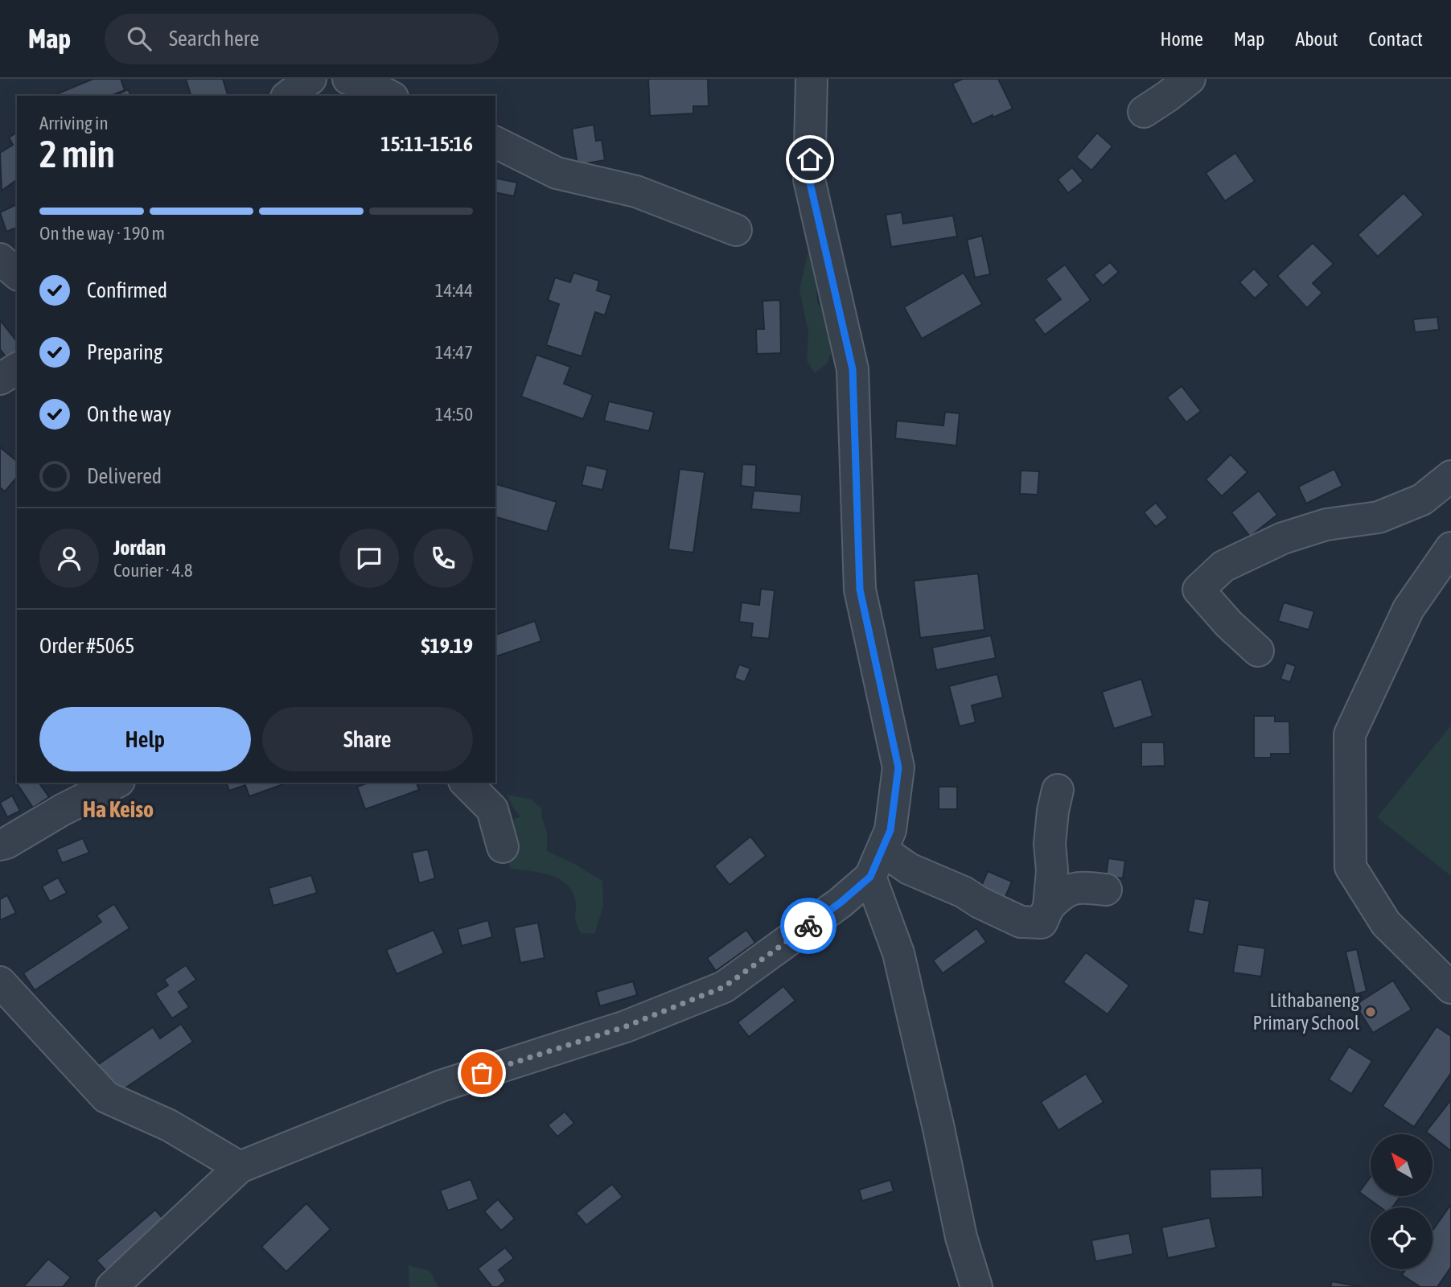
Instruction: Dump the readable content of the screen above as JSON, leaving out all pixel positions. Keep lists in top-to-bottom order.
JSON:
{
  "districts": ["Ha Keiso"],
  "places": ["Lithabaneng Primary School"],
  "north": "top left",
  "page": {
    "header": "Map",
    "search": "Search here",
    "nav": [
      "Home",
      "Map",
      "About",
      "Contact"
    ],
    "heading": ["2 min", "Arriving in", "15:11–15:16"],
    "panel": [
      "Jordan",
      "Courier · 4.8",
      "Order #5065",
      "$19.19"
    ],
    "bar": "On the way · 190 m",
    "list": [
      ["Confirmed", "14:44"],
      ["Preparing", "14:47"],
      ["On the way", "14:50"],
      "Delivered"
    ],
    "buttons": ["Help", "Share"]
  }
}
